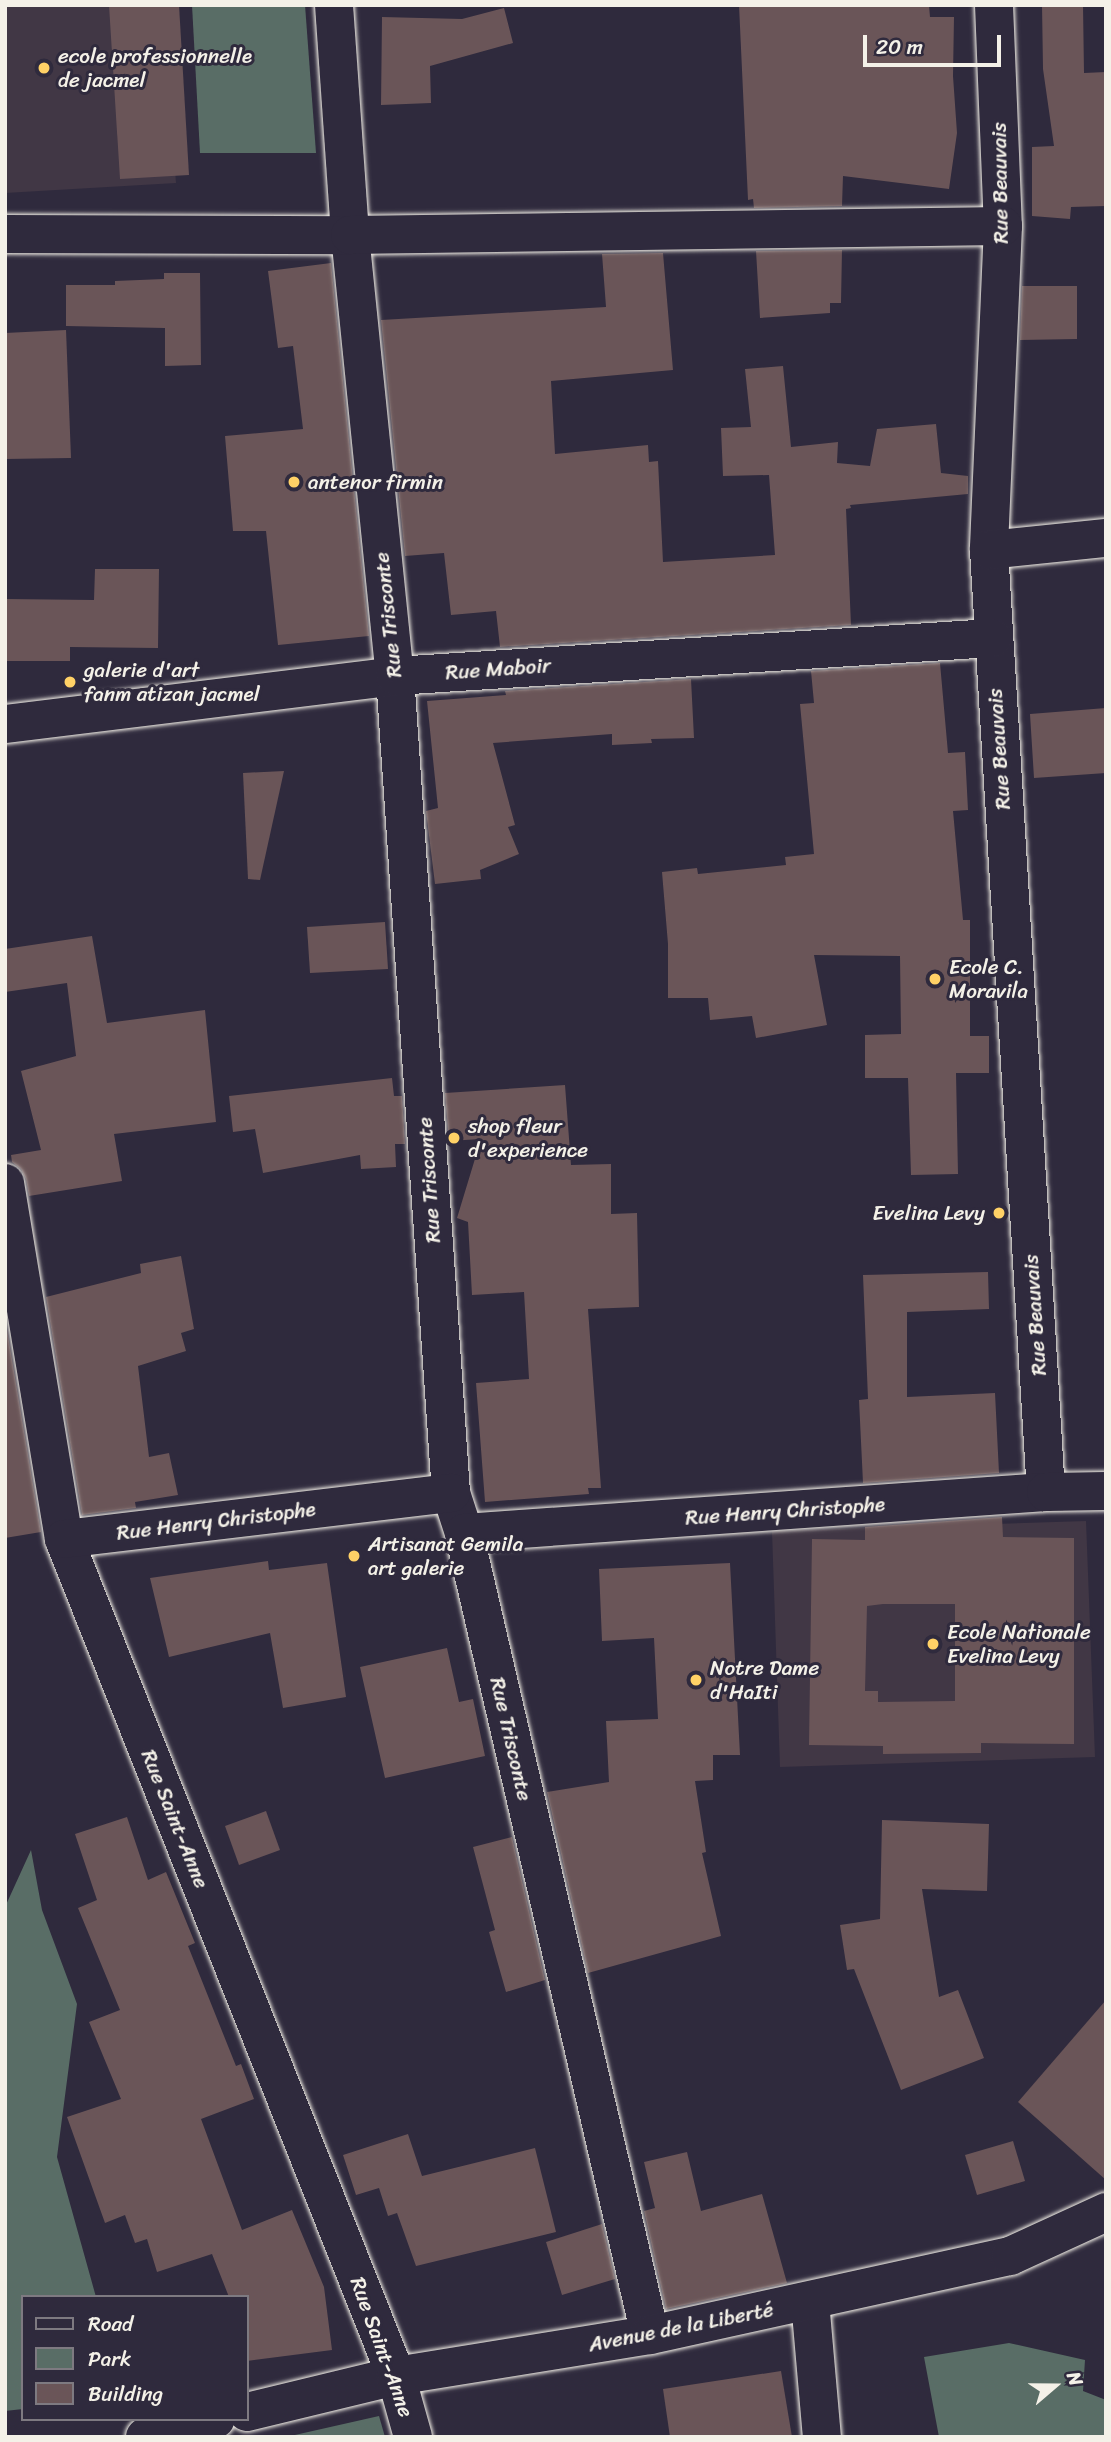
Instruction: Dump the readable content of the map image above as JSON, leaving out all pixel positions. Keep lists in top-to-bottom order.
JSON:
{
  "streets": {
    "street": [
      "Rue Beauvais",
      "Rue Trisconte",
      "Rue Maboir",
      "Rue Henry Christophe",
      "Rue Saint-Anne",
      "Avenue de la Liberté"
    ]
  },
  "crossings": [
    ["Rue Beauvais", "Rue Maboir"],
    ["Rue Beauvais", "Rue Henry Christophe"],
    ["Rue Trisconte", "Rue Maboir"],
    ["Rue Trisconte", "Rue Henry Christophe"],
    ["Rue Trisconte", "Avenue de la Liberté"],
    ["Rue Henry Christophe", "Rue Saint-Anne"],
    ["Rue Saint-Anne", "Avenue de la Liberté"]
  ],
  "places": [
    "ecole professionnelle de jacmel",
    "antenor firmin",
    "galerie d'art fanm atizan jacmel",
    "Ecole C. Moravila",
    "shop fleur d'experience",
    "Evelina Levy",
    "Artisanat Gemila art galerie",
    "Ecole Nationale Evelina Levy",
    "Notre Dame d'HaIti"
  ],
  "legend": ["Road", "Park", "Building"],
  "scale_bar": "20 m",
  "north": "right"
}
